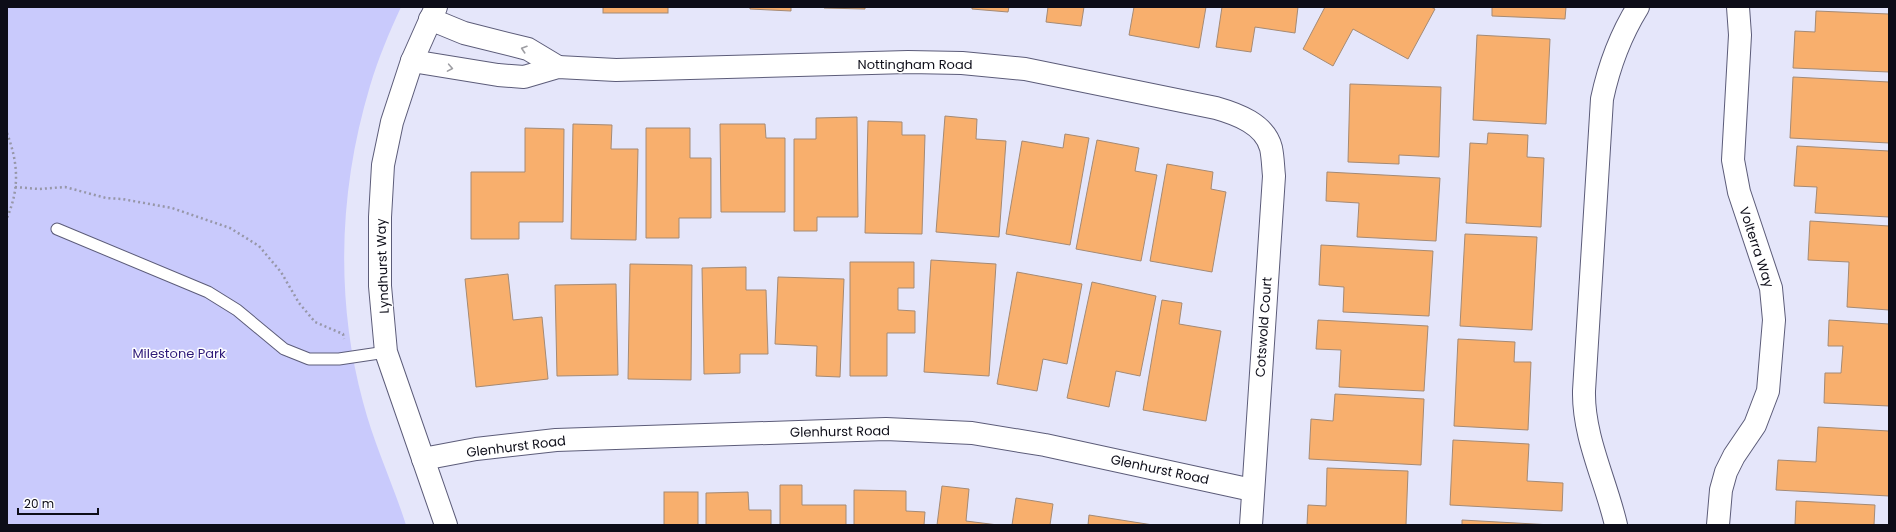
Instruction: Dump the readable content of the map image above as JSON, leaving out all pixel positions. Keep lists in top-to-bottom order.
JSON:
{
  "streets": {
    "street": [
      "Nottingham Road",
      "Volterra Way",
      "Lyndhurst Way",
      "Cotswold Court",
      "Glenhurst Road"
    ]
  },
  "crossings": [
    ["Nottingham Road", "Lyndhurst Way"],
    ["Nottingham Road", "Cotswold Court"],
    ["Lyndhurst Way", "Glenhurst Road"],
    ["Cotswold Court", "Glenhurst Road"]
  ],
  "parks": ["Milestone Park"],
  "scale_bar": "20 m"
}
